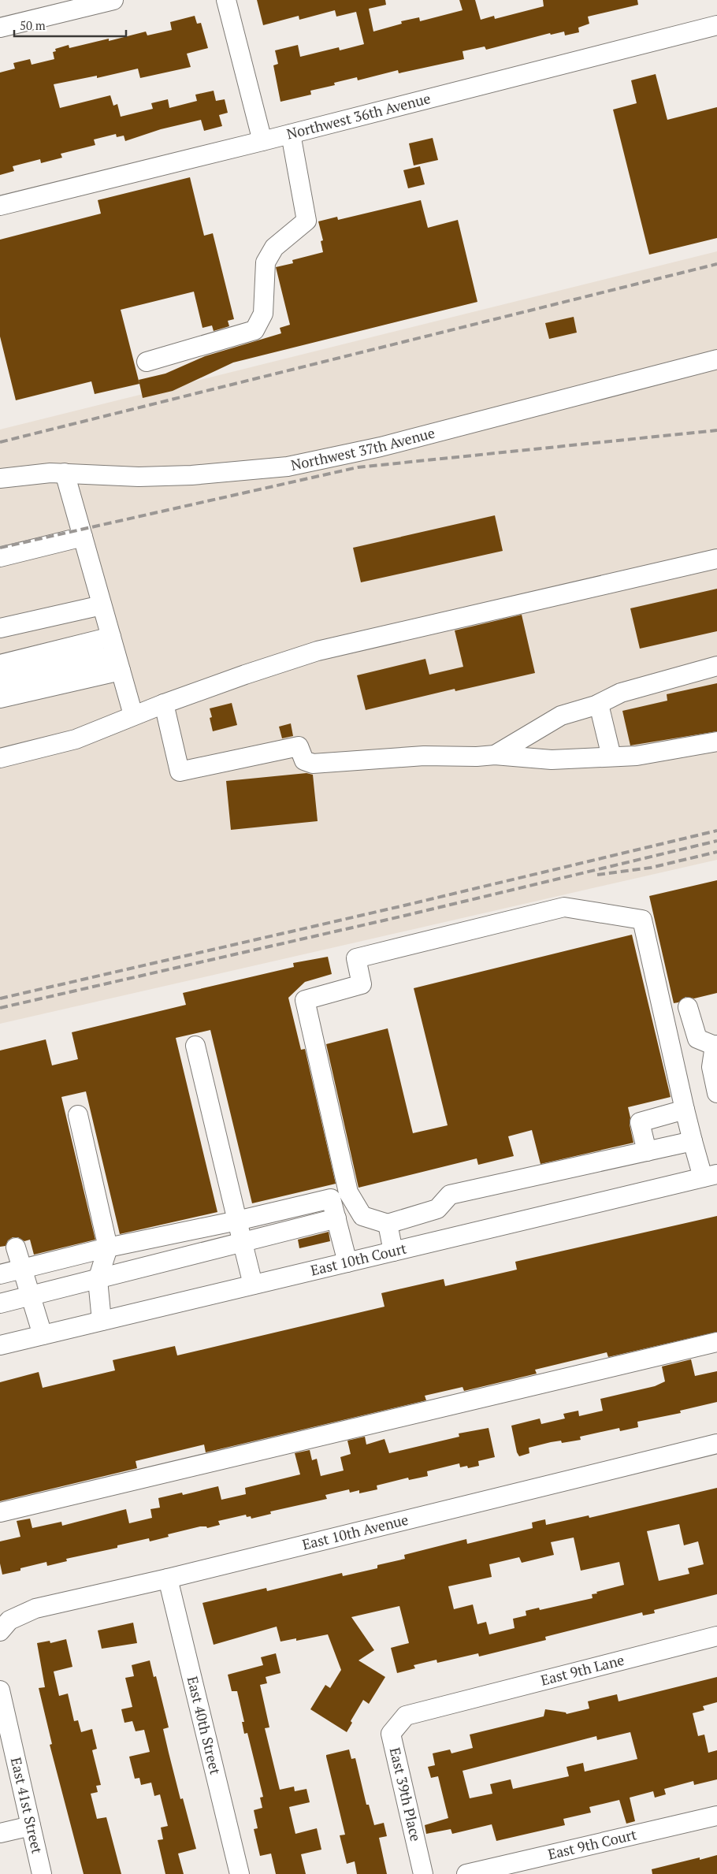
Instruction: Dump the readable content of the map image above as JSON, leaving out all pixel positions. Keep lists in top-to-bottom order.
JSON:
{
  "streets": {
    "street": [
      "Northwest 36th Avenue",
      "Northwest 37th Avenue",
      "East 10th Court",
      "East 10th Avenue",
      "East 9th Lane",
      "East 40th Street",
      "East 39th Place",
      "East 41st Street",
      "East 9th Court"
    ]
  },
  "crossings": [
    ["East 10th Avenue", "East 40th Street"],
    ["East 9th Lane", "East 39th Place"]
  ],
  "scale_bar": "50 m"
}
